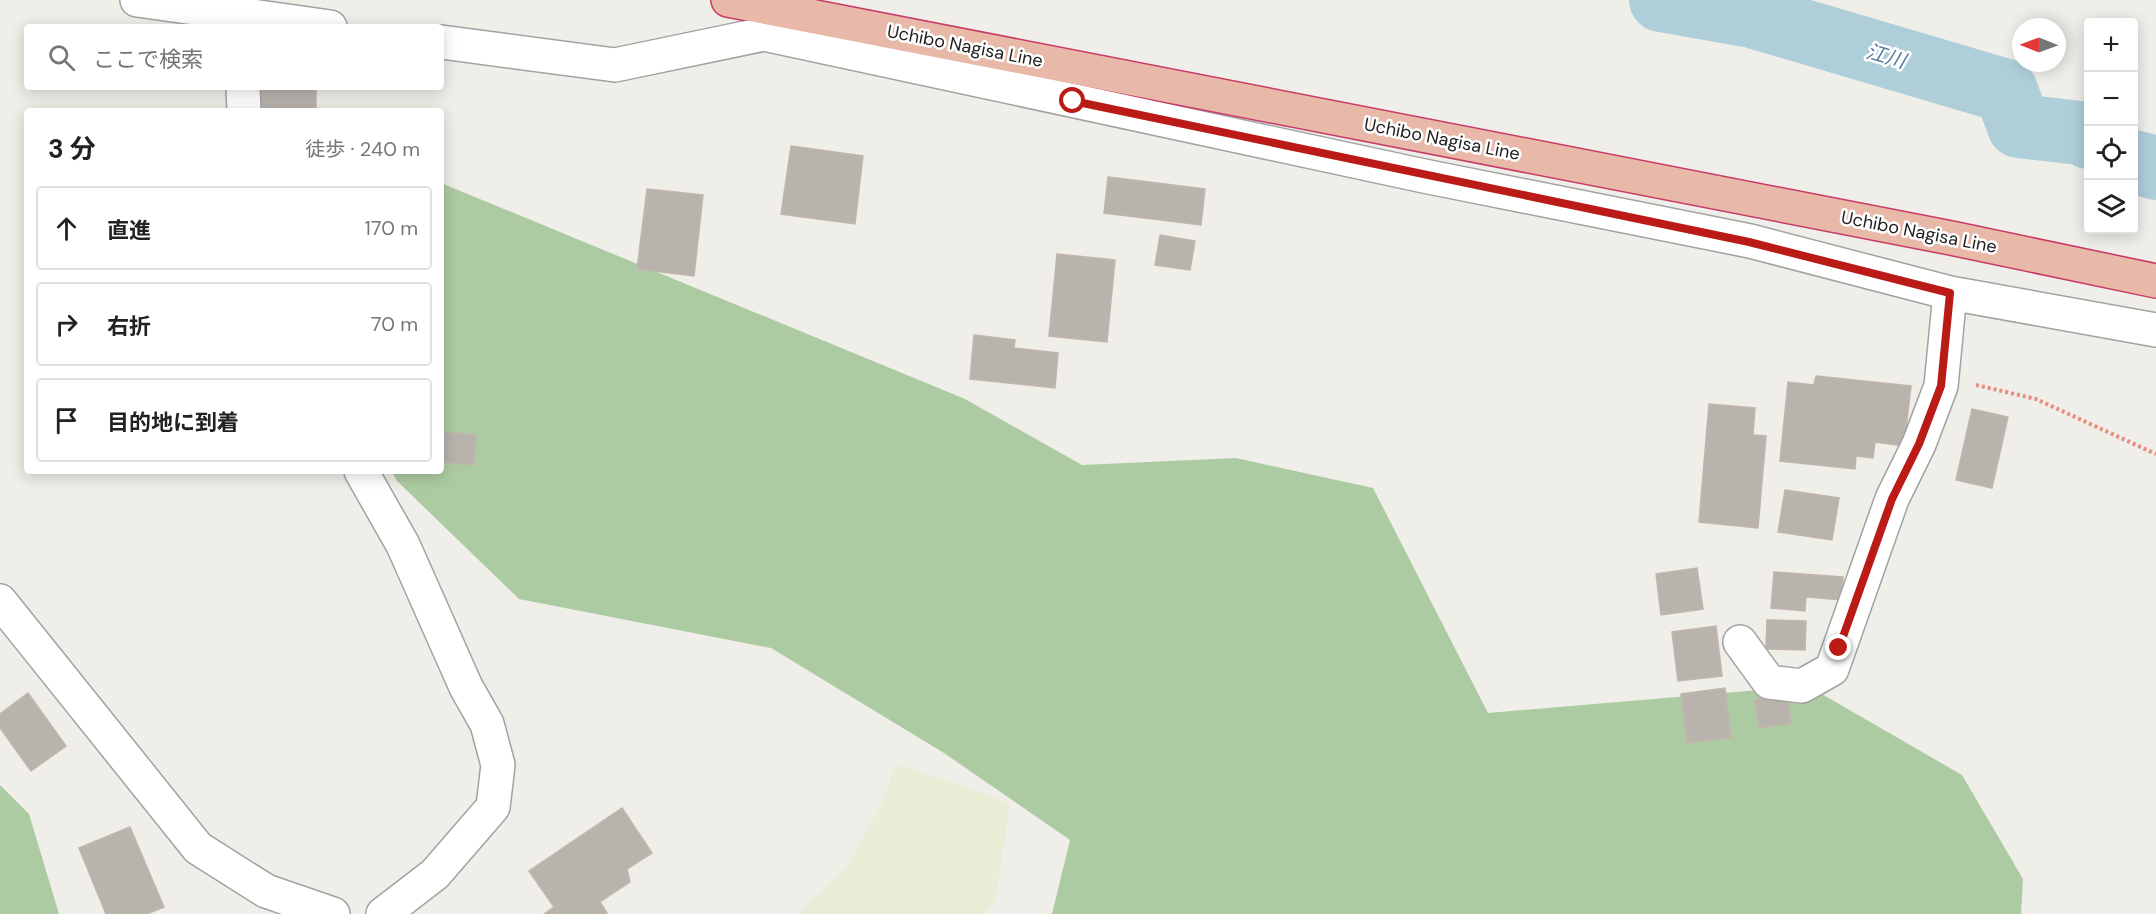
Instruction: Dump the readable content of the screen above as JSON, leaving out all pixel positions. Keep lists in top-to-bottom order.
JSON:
{
  "streets": {
    "highway": ["Uchibo Nagisa Line"]
  },
  "water": ["江川"],
  "north": "left",
  "page": {
    "map_buttons": ["+", "−"],
    "search": "ここで検索",
    "heading": ["3 分", "徒歩 · 240 m"],
    "list": [
      ["直進", "170 m"],
      ["右折", "70 m"],
      "目的地に到着"
    ]
  }
}
